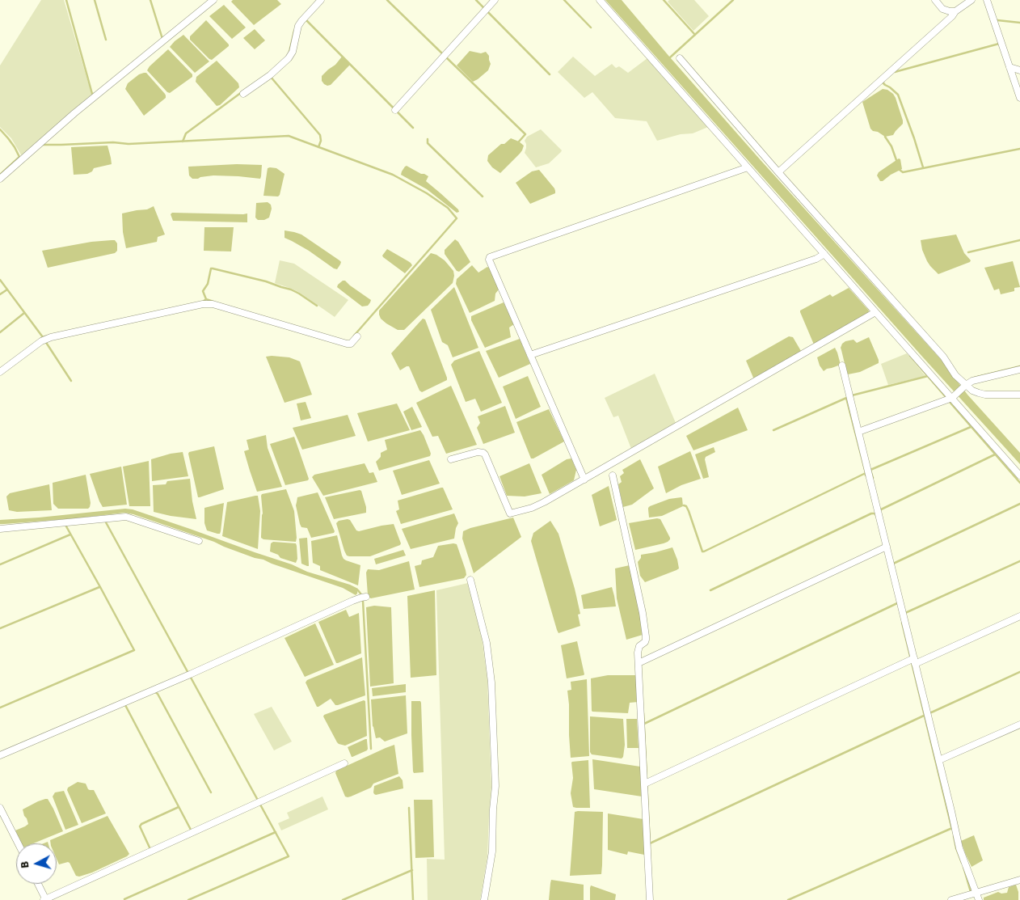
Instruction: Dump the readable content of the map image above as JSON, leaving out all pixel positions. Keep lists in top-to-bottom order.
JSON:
{
  "north": "left"
}
